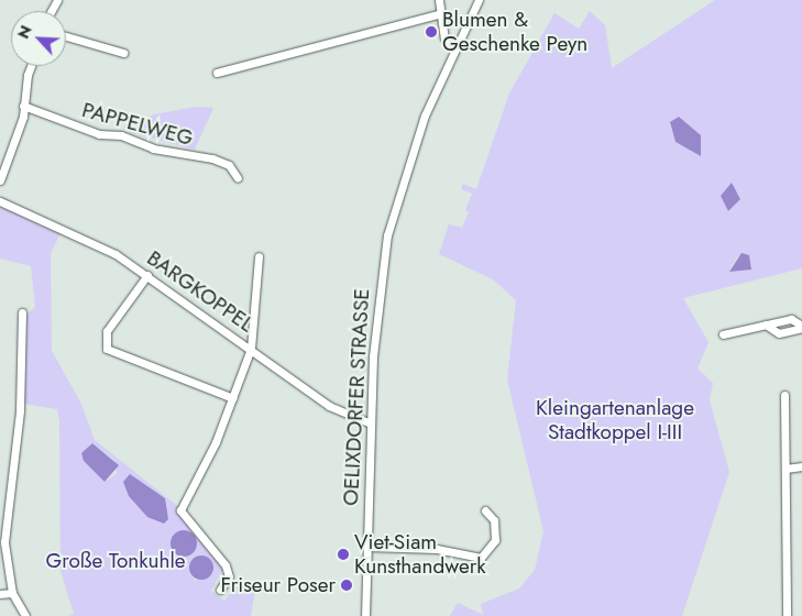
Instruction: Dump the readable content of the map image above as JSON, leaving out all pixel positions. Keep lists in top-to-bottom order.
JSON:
{
  "streets": {
    "street": ["PAPPELWEG", "BARGKOPPEL", "OELIXDORFER STRASSE"]
  },
  "crossings": [
    ["BARGKOPPEL", "OELIXDORFER STRASSE"]
  ],
  "parks": ["Kleingartenanlage Stadtkoppel I-III", "Große Tonkuhle"],
  "places": ["Blumen & Geschenke Peyn", "Viet-Siam Kunsthandwerk", "Friseur Poser"],
  "north": "top left"
}
